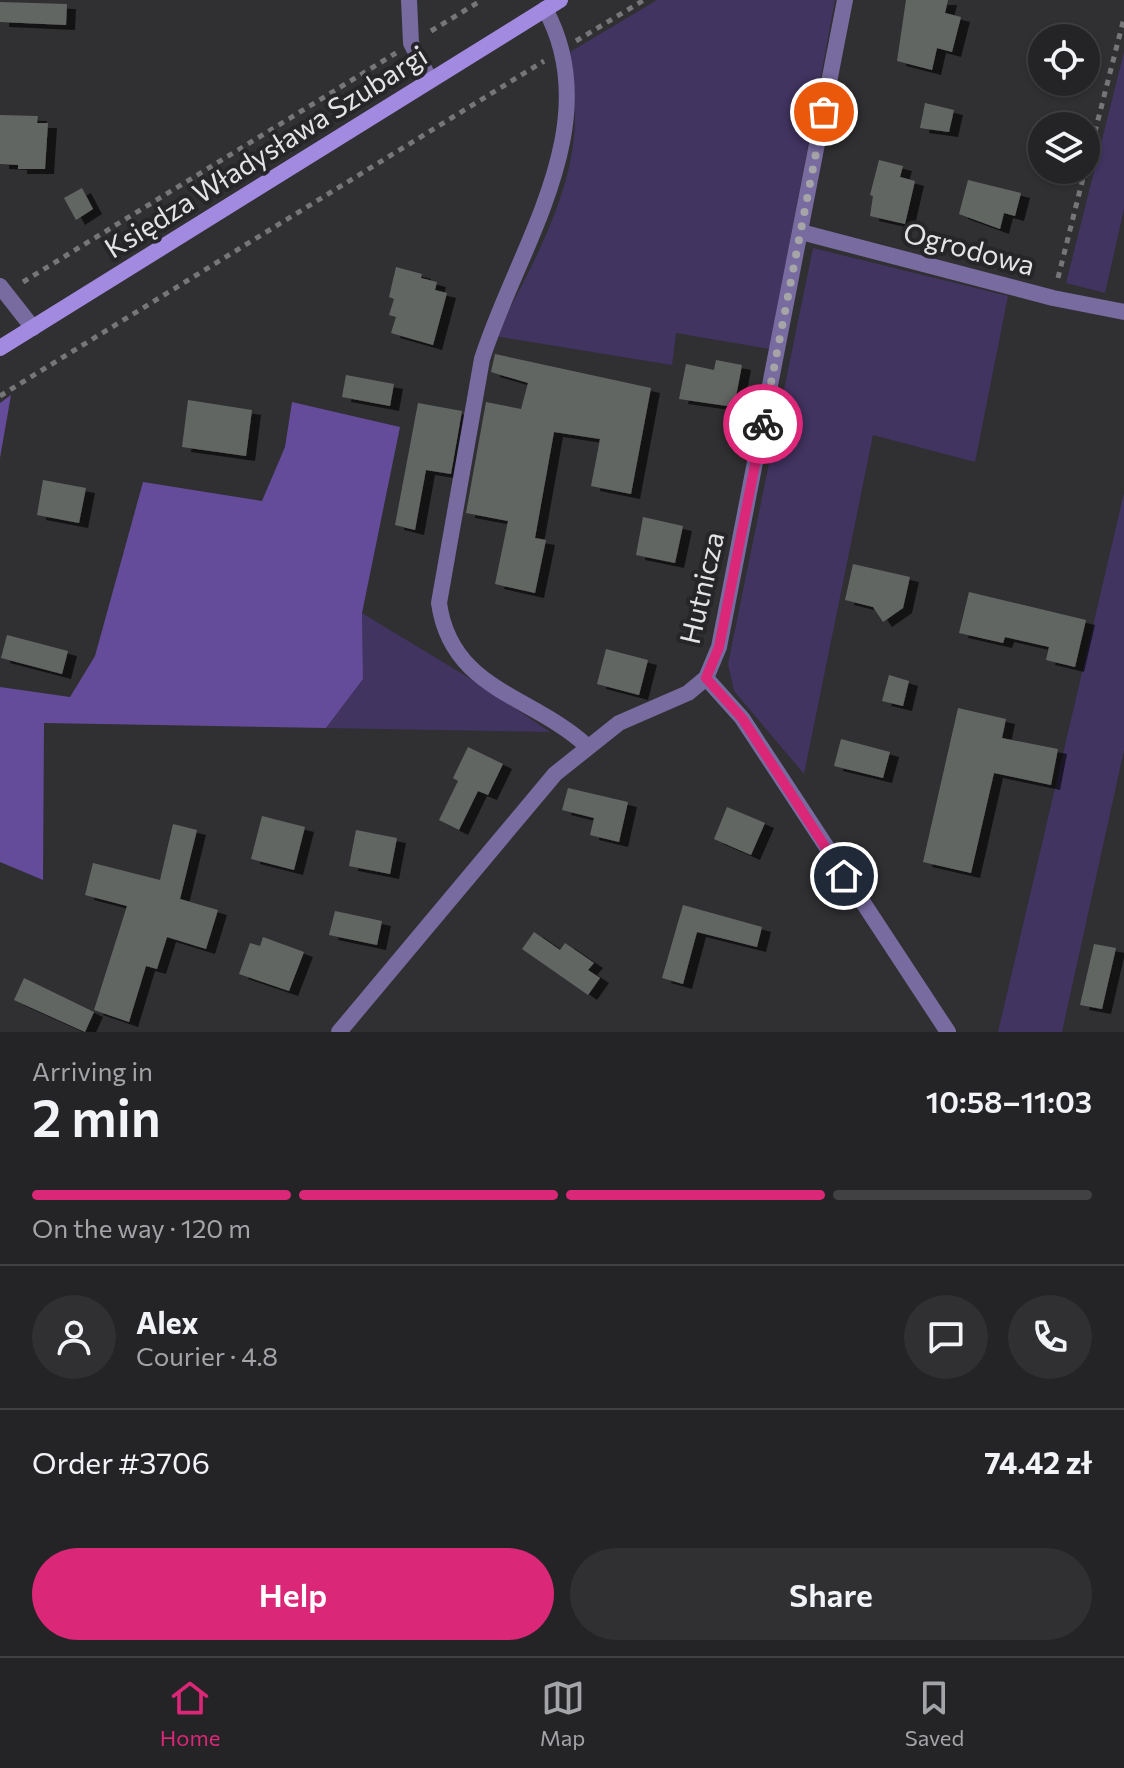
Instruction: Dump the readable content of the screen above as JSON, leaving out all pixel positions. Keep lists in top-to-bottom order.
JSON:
{
  "streets": {
    "street": ["Księdza Władysława Szubargi", "Ogrodowa", "Hutnicza"]
  },
  "crossings": [
    ["Ogrodowa", "Hutnicza"]
  ],
  "page": {
    "heading": ["2 min", "Arriving in", "10:58–11:03"],
    "panel": [
      "Alex",
      "Courier · 4.8",
      "Order #3706",
      "74.42 zł"
    ],
    "bar": "On the way · 120 m",
    "buttons": ["Help", "Share"],
    "tabs": ["Home", "Map", "Saved"]
  }
}
